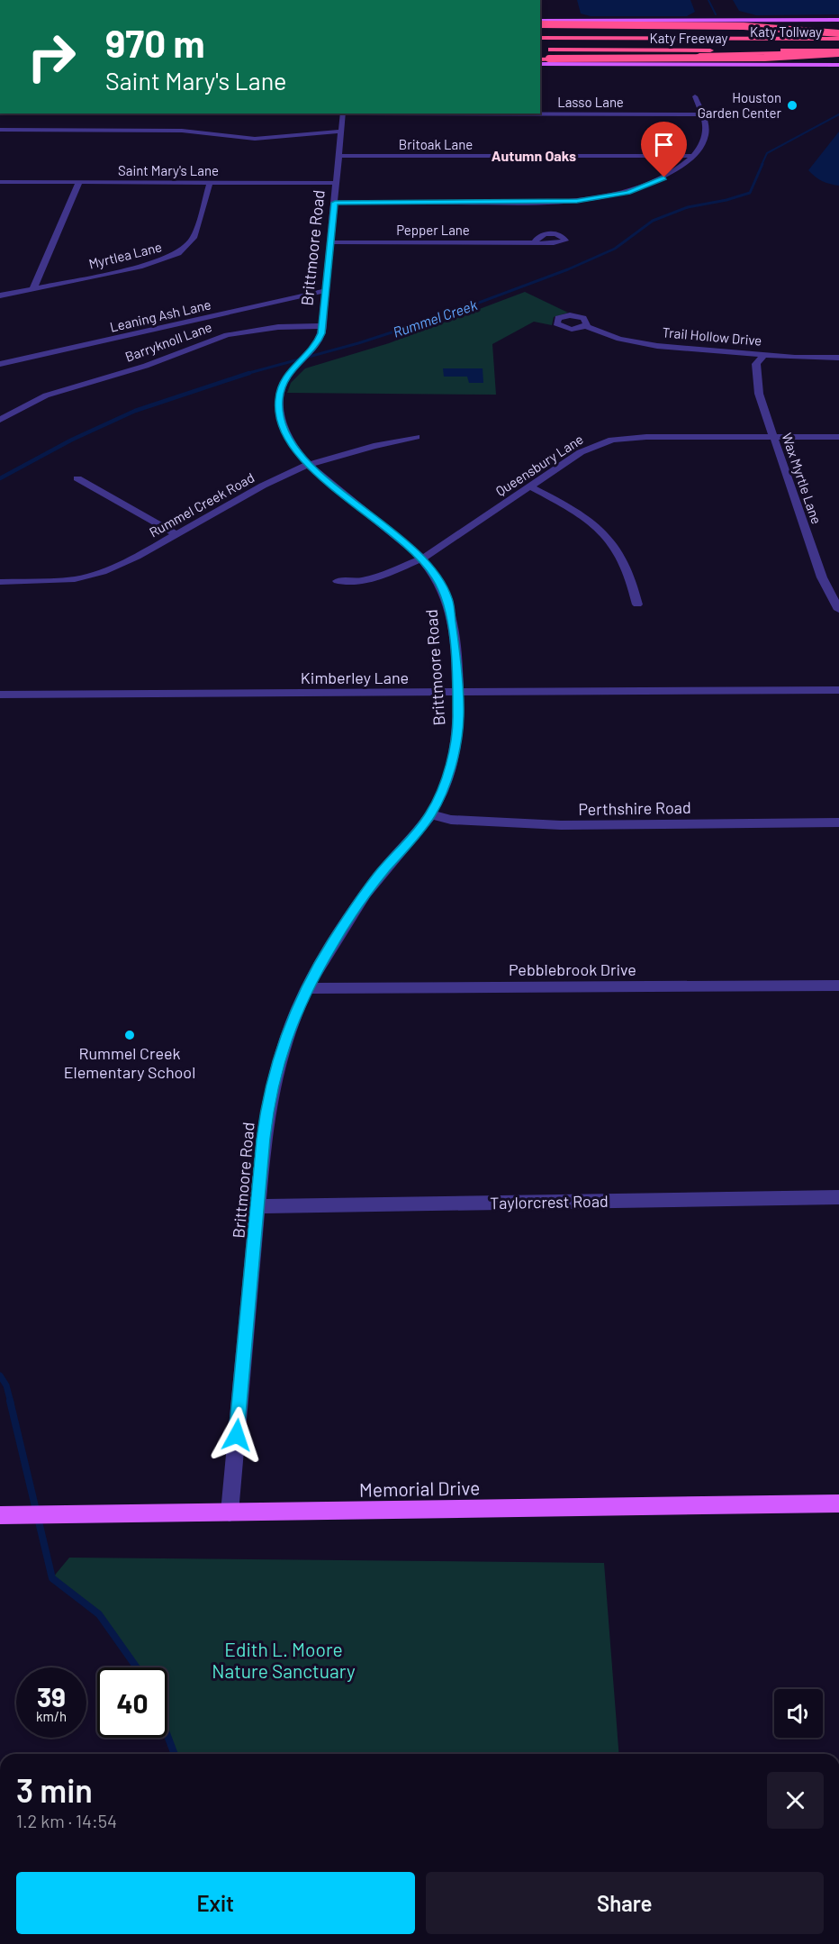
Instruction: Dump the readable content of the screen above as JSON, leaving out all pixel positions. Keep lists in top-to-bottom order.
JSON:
{
  "streets": {
    "highway": ["Katy Tollway", "Katy Freeway"],
    "main road": ["Memorial Drive"],
    "street": [
      "Lasso Lane",
      "Britoak Lane",
      "Saint Mary's Lane",
      "Pepper Lane",
      "Brittmoore Road",
      "Myrtlea Lane",
      "Leaning Ash Lane",
      "Trail Hollow Drive",
      "Barryknoll Lane",
      "Queensbury Lane",
      "Wax Myrtle Lane",
      "Rummel Creek Road",
      "Kimberley Lane",
      "Perthshire Road",
      "Pebblebrook Drive",
      "Taylorcrest Road"
    ]
  },
  "crossings": [
    ["Britoak Lane", "Brittmoore Road"],
    ["Saint Mary's Lane", "Brittmoore Road"],
    ["Saint Mary's Lane", "Myrtlea Lane"],
    ["Pepper Lane", "Brittmoore Road"],
    ["Brittmoore Road", "Leaning Ash Lane"],
    ["Brittmoore Road", "Barryknoll Lane"],
    ["Brittmoore Road", "Queensbury Lane"],
    ["Brittmoore Road", "Rummel Creek Road"],
    ["Brittmoore Road", "Kimberley Lane"],
    ["Brittmoore Road", "Perthshire Road"],
    ["Brittmoore Road", "Pebblebrook Drive"],
    ["Brittmoore Road", "Taylorcrest Road"],
    ["Brittmoore Road", "Memorial Drive"],
    ["Trail Hollow Drive", "Wax Myrtle Lane"],
    ["Queensbury Lane", "Wax Myrtle Lane"]
  ],
  "districts": ["Autumn Oaks"],
  "water": ["Rummel Creek"],
  "parks": ["Edith L. Moore Nature Sanctuary"],
  "places": ["Houston Garden Center", "Rummel Creek Elementary School"],
  "page": {
    "turn": ["970 m", "Saint Mary's Lane"],
    "speed": "39 km/h",
    "limit": "40",
    "heading": ["3 min", "1.2 km · 14:54"],
    "buttons": ["Exit", "Share"]
  }
}
